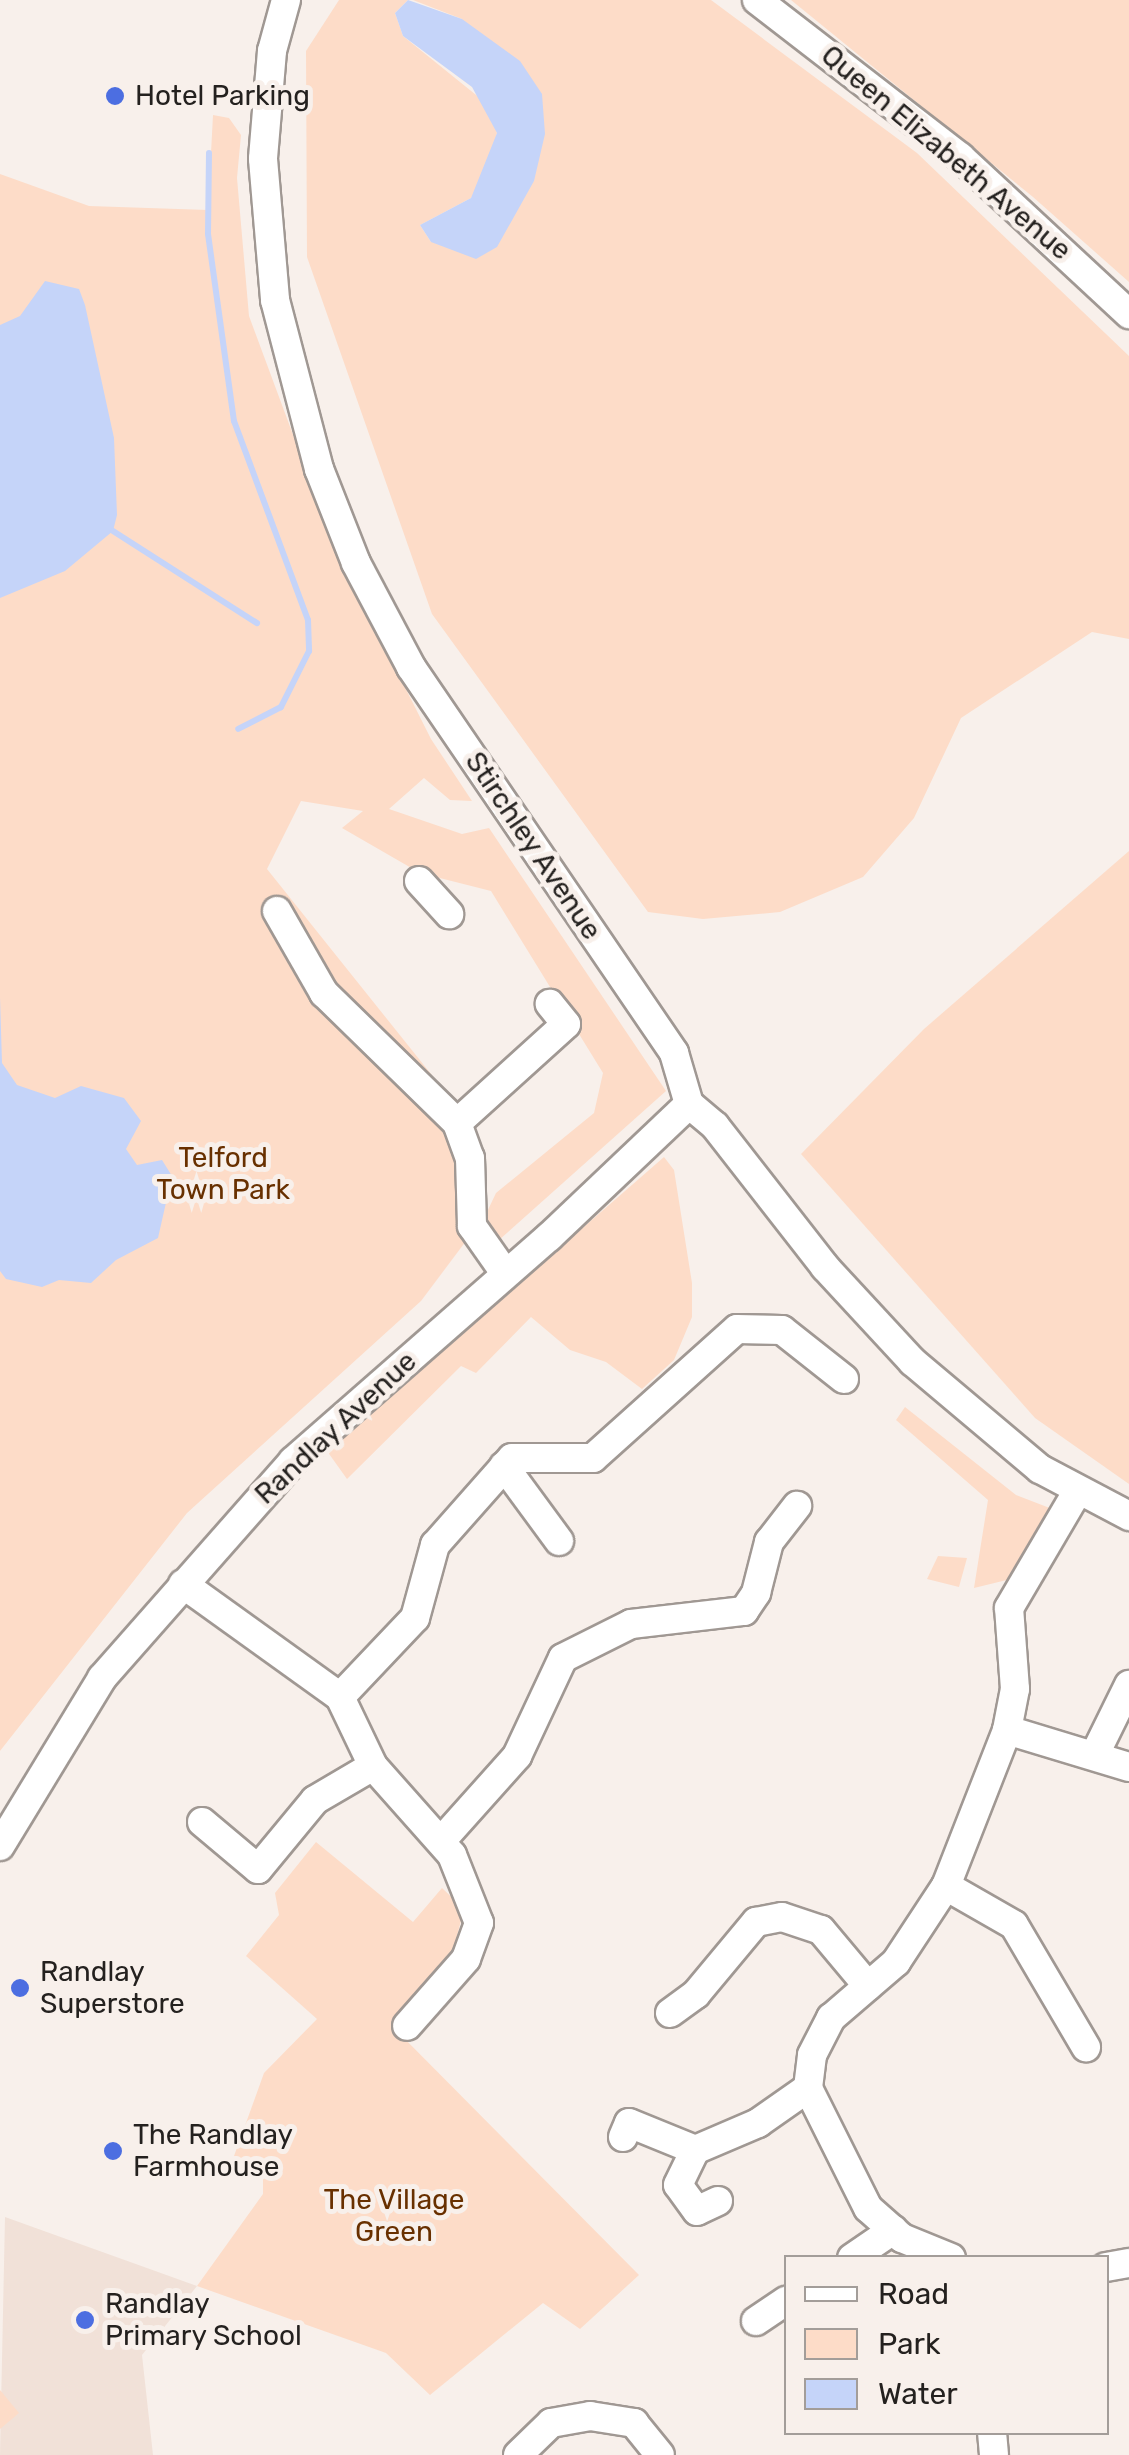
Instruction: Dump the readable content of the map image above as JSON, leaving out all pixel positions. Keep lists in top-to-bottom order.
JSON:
{
  "streets": {
    "street": ["Queen Elizabeth Avenue", "Stirchley Avenue", "Randlay Avenue"]
  },
  "crossings": [
    ["Stirchley Avenue", "Randlay Avenue"]
  ],
  "parks": ["Telford Town Park", "The Village Green"],
  "places": [
    "Hotel Parking",
    "Randlay Superstore",
    "The Randlay Farmhouse",
    "Randlay Primary School"
  ],
  "legend": ["Road", "Park", "Water"]
}
